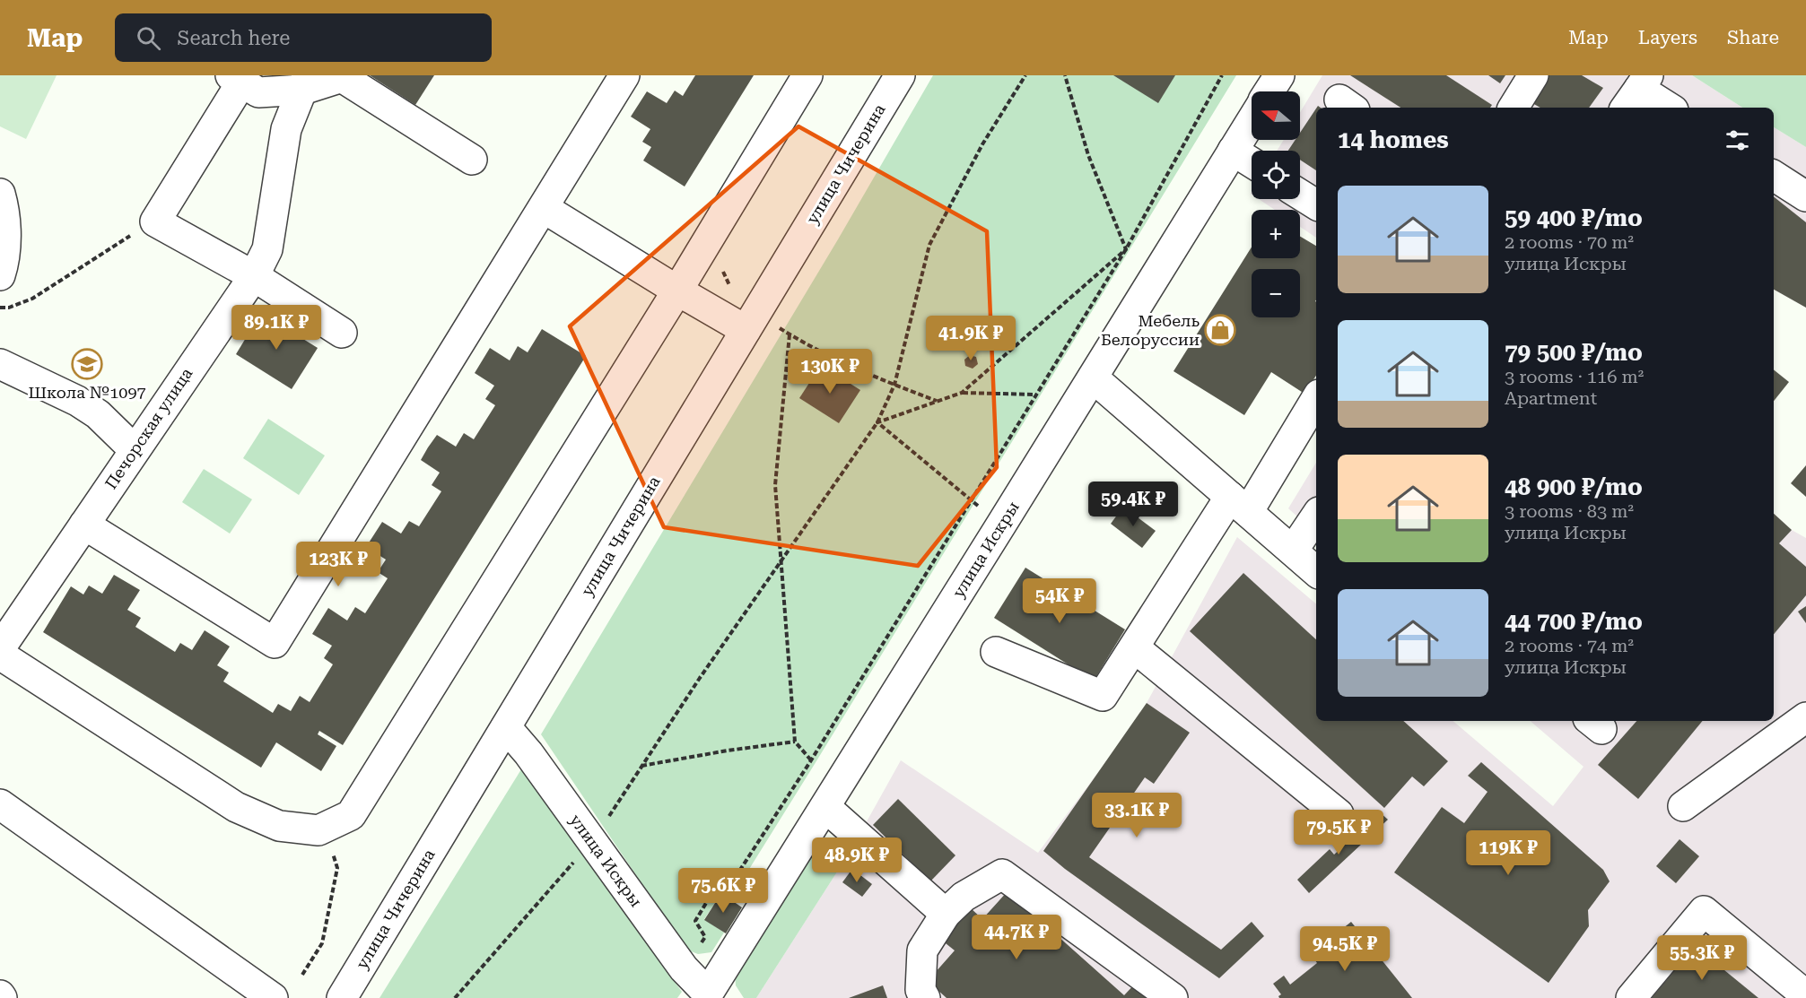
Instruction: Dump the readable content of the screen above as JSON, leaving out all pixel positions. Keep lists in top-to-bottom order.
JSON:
{
  "streets": {
    "street": ["улица Чичерина", "Печорская улица", "улица Искры"]
  },
  "crossings": [
    ["улица Чичерина", "улица Искры"]
  ],
  "places": {
    "shop": ["Мебель Белоруссии"],
    "school or university": ["Школа №1097"]
  },
  "north": "left",
  "page": {
    "header": "Map",
    "search": "Search here",
    "nav": ["Map", "Layers", "Share"],
    "map_buttons": ["+", "−"],
    "heading": "14 homes",
    "list": [
      {
        "name": "59 400 ₽/mo",
        "note": "2 rooms · 70 m² · улица Искры"
      },
      {
        "name": "79 500 ₽/mo",
        "note": "3 rooms · 116 m² · Apartment"
      },
      {
        "name": "48 900 ₽/mo",
        "note": "3 rooms · 83 m² · улица Искры"
      },
      {
        "name": "44 700 ₽/mo",
        "note": "2 rooms · 74 m² · улица Искры"
      }
    ],
    "price": [
      "89.1K ₽",
      "41.9K ₽",
      "130K ₽",
      "59.4K ₽",
      "123K ₽",
      "54K ₽",
      "33.1K ₽",
      "79.5K ₽",
      "119K ₽",
      "48.9K ₽",
      "75.6K ₽",
      "44.7K ₽",
      "94.5K ₽",
      "55.3K ₽"
    ]
  }
}
